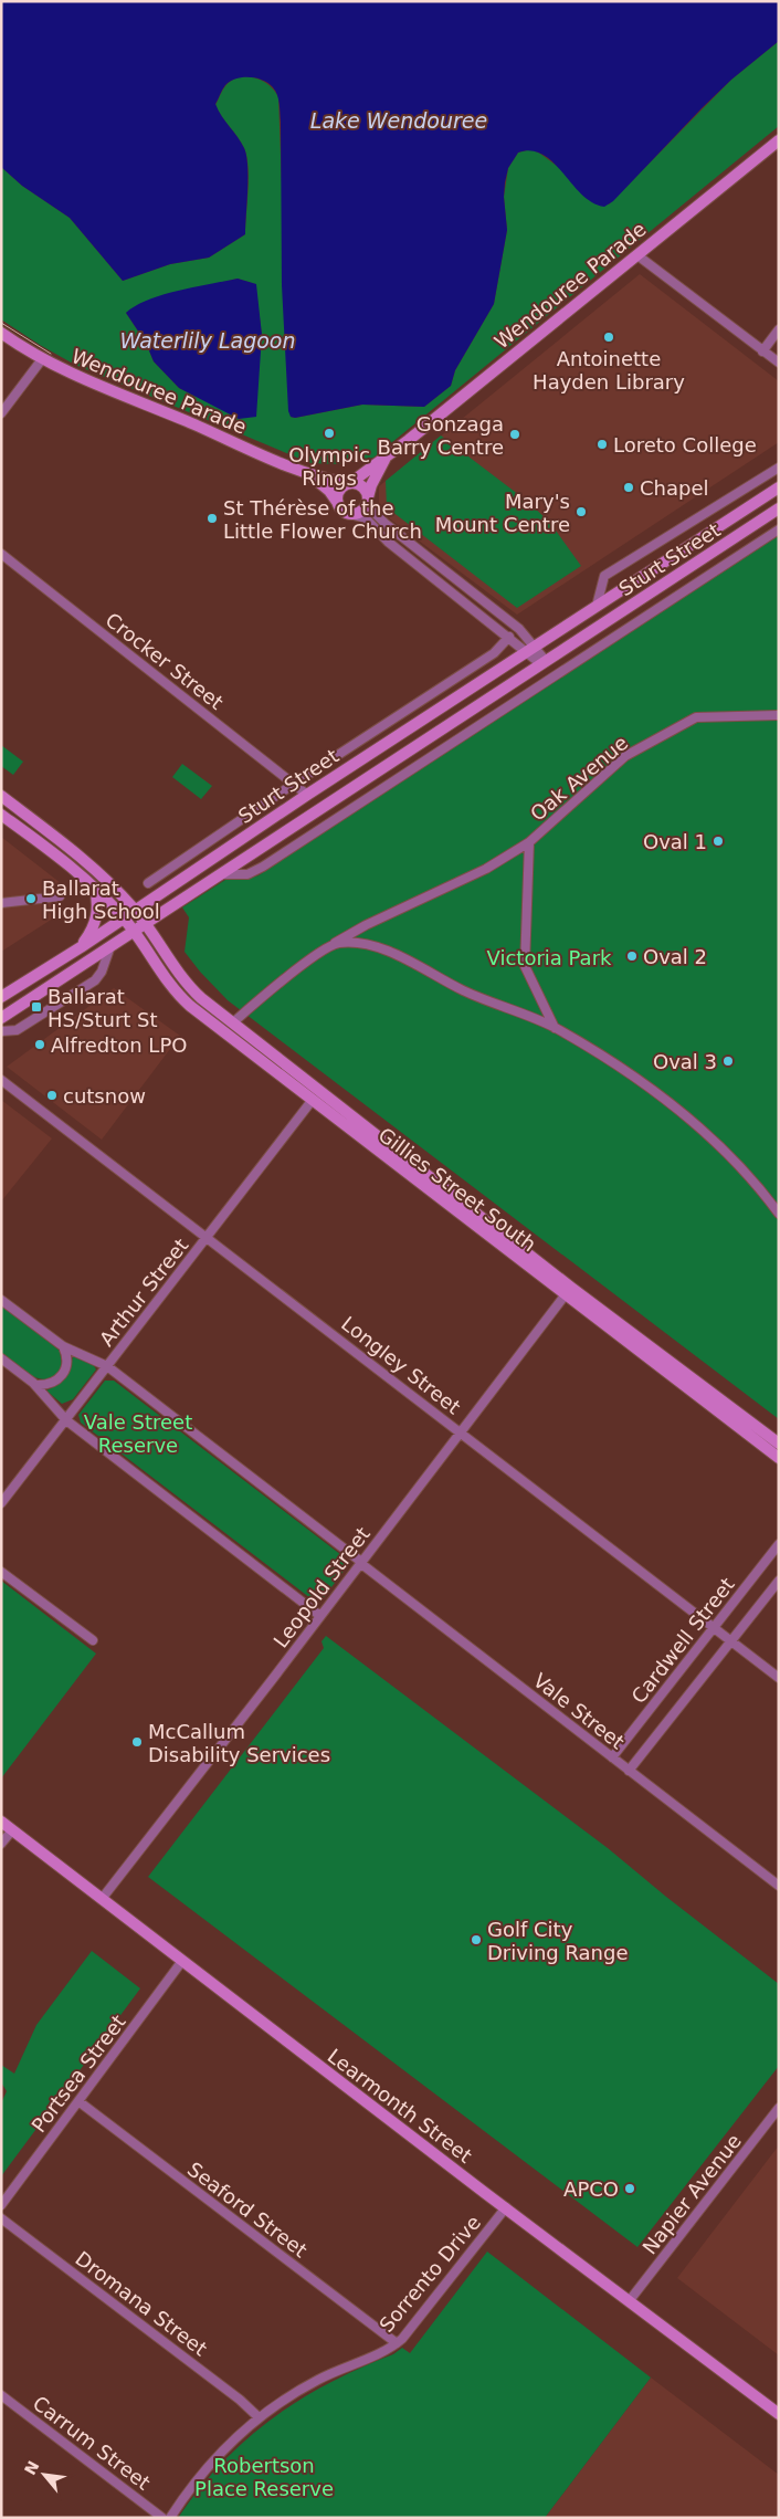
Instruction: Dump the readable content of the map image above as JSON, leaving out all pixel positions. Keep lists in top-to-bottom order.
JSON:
{
  "streets": {
    "main road": [
      "Wendouree Parade",
      "Sturt Street",
      "Gillies Street South",
      "Learmonth Street"
    ],
    "street": [
      "Crocker Street",
      "Oak Avenue",
      "Arthur Street",
      "Longley Street",
      "Leopold Street",
      "Cardwell Street",
      "Vale Street",
      "Portsea Street",
      "Napier Avenue",
      "Seaford Street",
      "Sorrento Drive",
      "Dromana Street",
      "Carrum Street"
    ]
  },
  "crossings": [
    ["Sturt Street", "Crocker Street"],
    ["Sturt Street", "Gillies Street South"],
    ["Oak Avenue", "Gillies Street South"],
    ["Gillies Street South", "Arthur Street"],
    ["Gillies Street South", "Leopold Street"],
    ["Arthur Street", "Longley Street"],
    ["Arthur Street", "Vale Street"],
    ["Longley Street", "Leopold Street"],
    ["Longley Street", "Cardwell Street"],
    ["Leopold Street", "Vale Street"],
    ["Leopold Street", "Learmonth Street"],
    ["Cardwell Street", "Vale Street"],
    ["Portsea Street", "Learmonth Street"],
    ["Portsea Street", "Seaford Street"],
    ["Learmonth Street", "Napier Avenue"],
    ["Learmonth Street", "Sorrento Drive"],
    ["Seaford Street", "Sorrento Drive"],
    ["Sorrento Drive", "Dromana Street"]
  ],
  "water": ["Lake Wendouree", "Waterlily Lagoon"],
  "parks": ["Victoria Park", "Vale Street Reserve", "Robertson Place Reserve"],
  "places": {
    "other": [
      "Antoinette Hayden Library",
      "Olympic Rings",
      "Gonzaga Barry Centre",
      "Loreto College",
      "Chapel",
      "Mary's Mount Centre",
      "St Thérèse of the Little Flower Church",
      "Oval 1",
      "Ballarat High School",
      "Oval 2",
      "Alfredton LPO",
      "Oval 3",
      "cutsnow",
      "McCallum Disability Services",
      "Golf City Driving Range",
      "APCO"
    ],
    "transit": ["Ballarat HS/Sturt St"]
  },
  "north": "top left"
}
